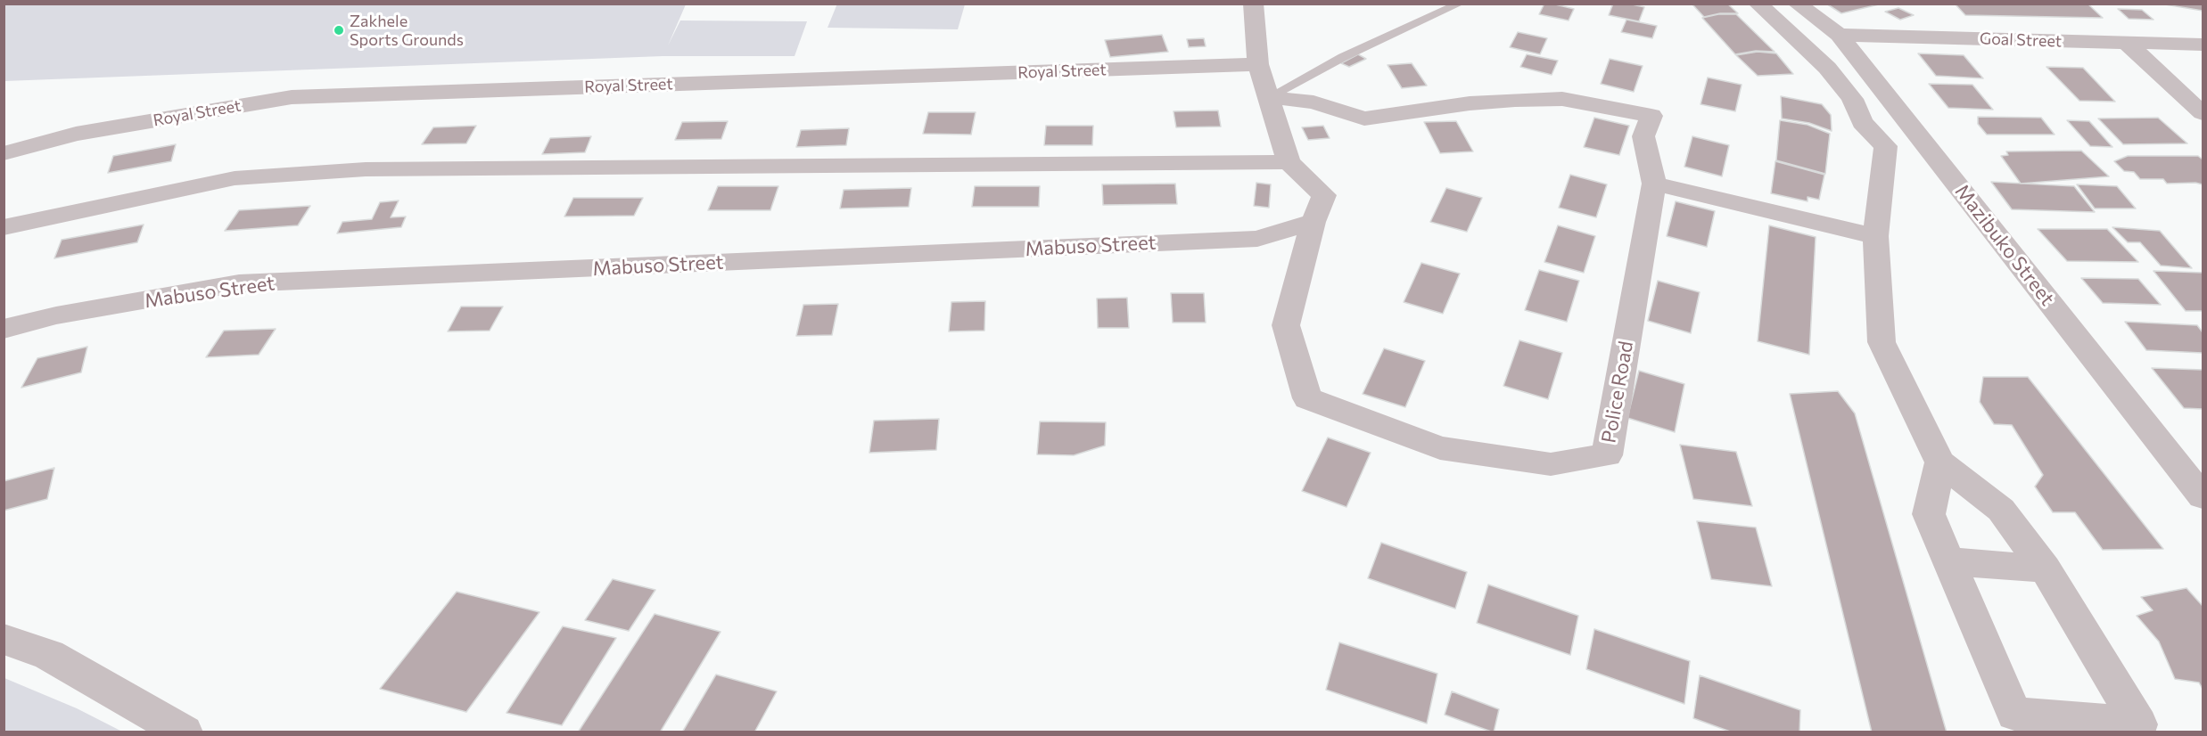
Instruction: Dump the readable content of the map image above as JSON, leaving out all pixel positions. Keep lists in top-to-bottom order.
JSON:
{
  "streets": {
    "street": [
      "Goal Street",
      "Royal Street",
      "Mazibuko Street",
      "Mabuso Street",
      "Police Road"
    ]
  },
  "crossings": [
    ["Goal Street", "Mazibuko Street"],
    ["Royal Street", "Police Road"],
    ["Mabuso Street", "Police Road"]
  ],
  "places": ["Zakhele Sports Grounds"]
}
